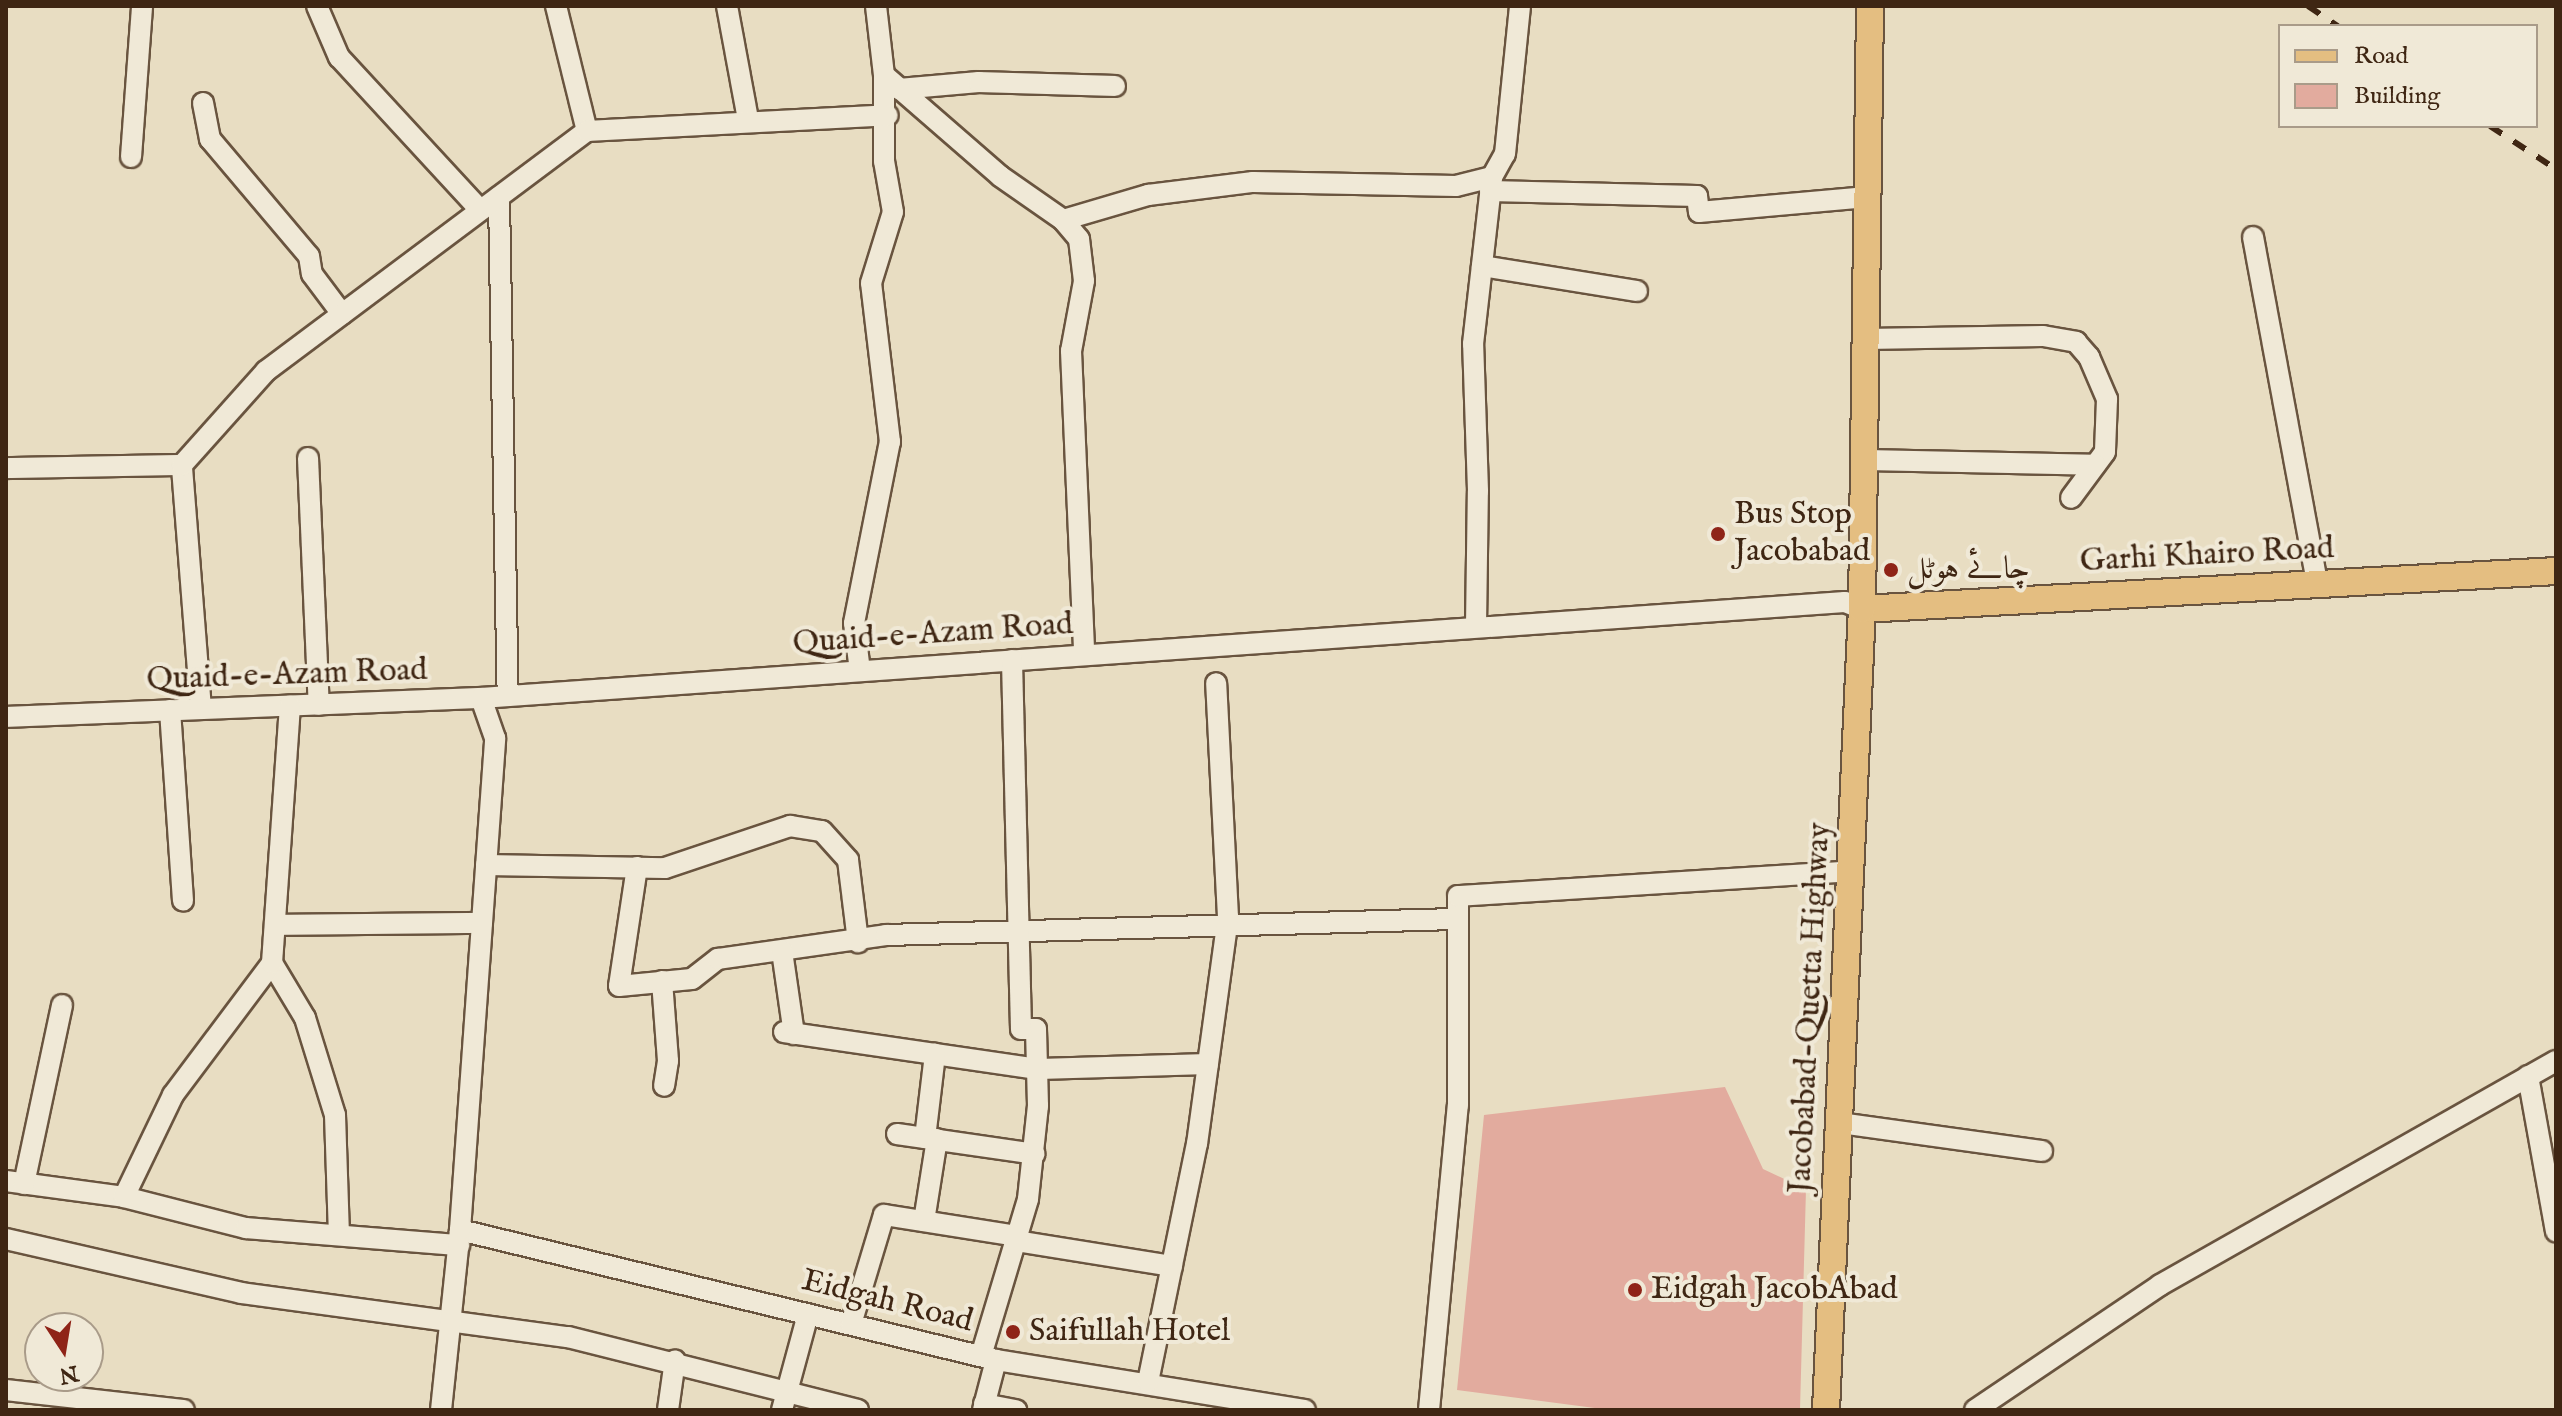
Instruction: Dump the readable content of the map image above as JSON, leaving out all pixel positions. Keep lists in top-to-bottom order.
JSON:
{
  "streets": {
    "main road": ["Garhi Khairo Road", "Jacobabad-Quetta Highway"],
    "street": ["Quaid-e-Azam Road", "Eidgah Road"]
  },
  "crossings": [
    ["Garhi Khairo Road", "Quaid-e-Azam Road"],
    ["Garhi Khairo Road", "Jacobabad-Quetta Highway"],
    ["Quaid-e-Azam Road", "Jacobabad-Quetta Highway"]
  ],
  "places": [
    "Bus Stop Jacobabad",
    "چائے ہوٹل",
    "Eidgah JacobAbad",
    "Saifullah Hotel"
  ],
  "legend": ["Road", "Building"],
  "north": "bottom"
}
